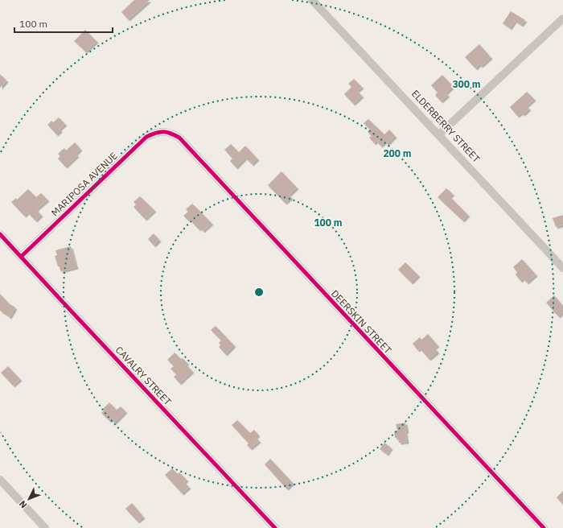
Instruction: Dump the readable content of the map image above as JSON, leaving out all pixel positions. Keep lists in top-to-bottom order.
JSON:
{
  "streets": {
    "street": [
      "ELDERBERRY STREET",
      "MARIPOSA AVENUE",
      "DEERSKIN STREET",
      "CAVALRY STREET"
    ]
  },
  "crossings": [
    ["MARIPOSA AVENUE", "DEERSKIN STREET"],
    ["MARIPOSA AVENUE", "CAVALRY STREET"]
  ],
  "scale_bar": "100 m",
  "north": "bottom left",
  "rings": ["300 m", "200 m", "100 m"]
}
